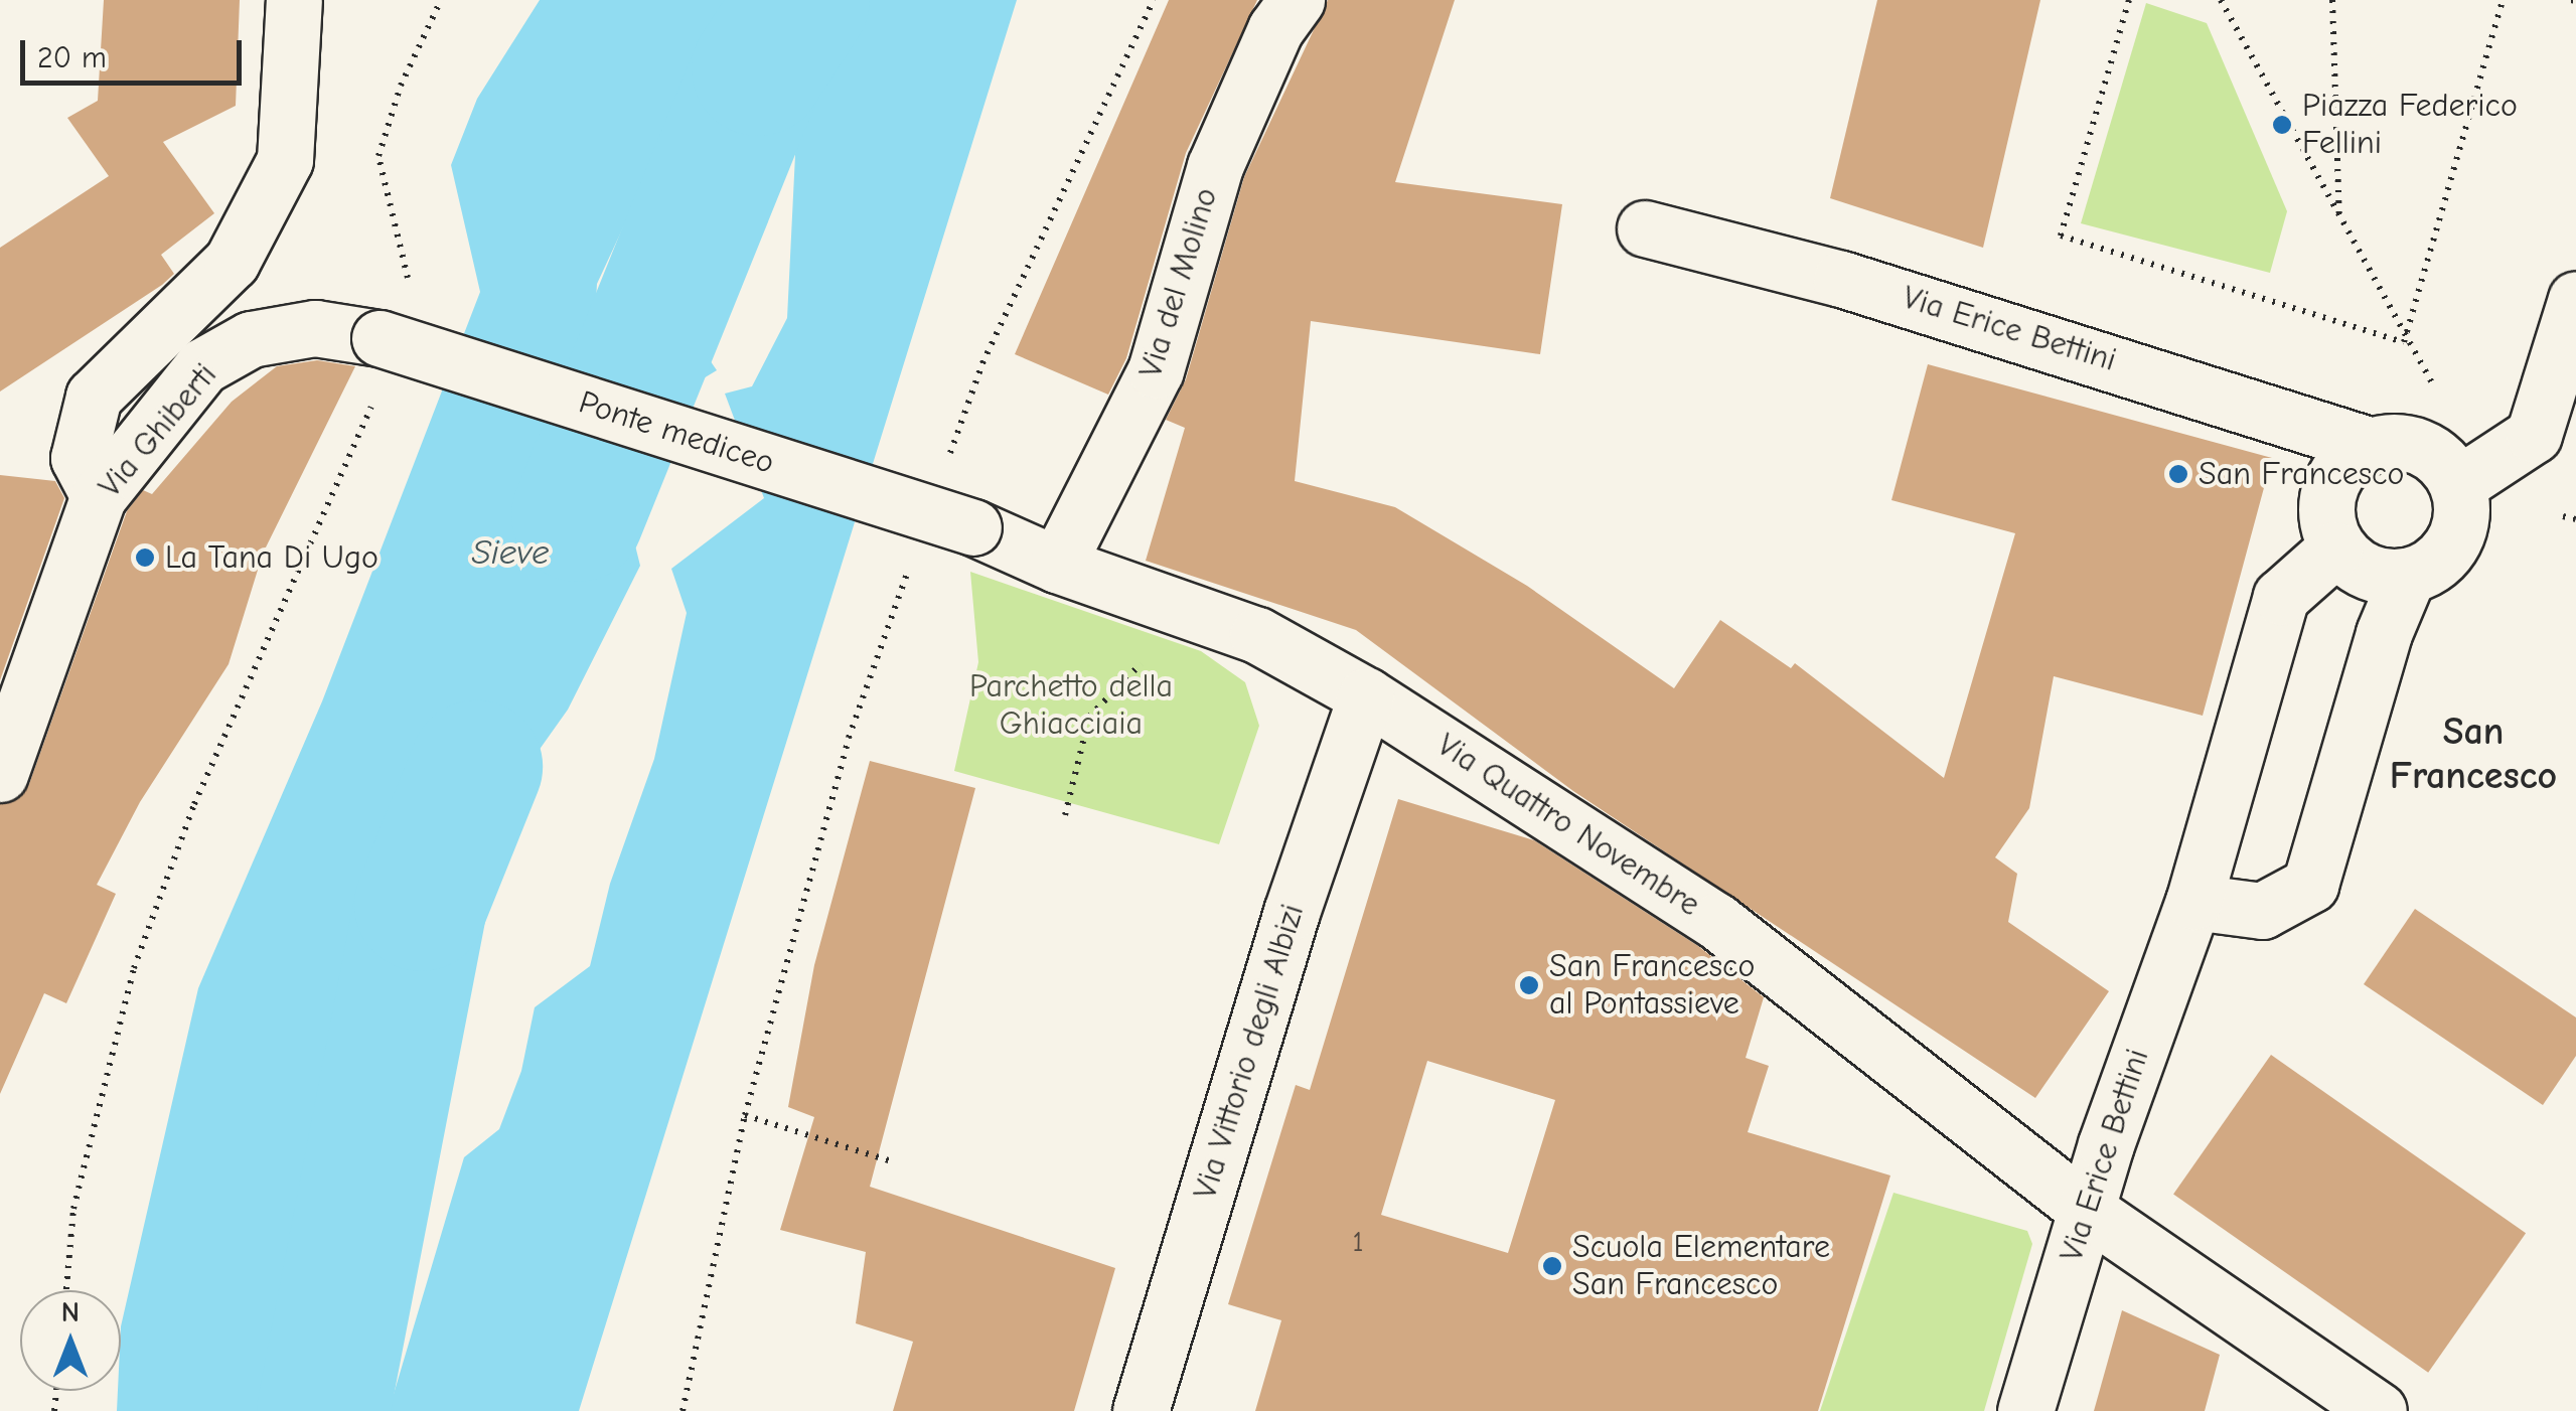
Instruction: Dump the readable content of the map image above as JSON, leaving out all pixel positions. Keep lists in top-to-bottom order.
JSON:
{
  "streets": {
    "street": [
      "Via del Molino",
      "Via Erice Bettini",
      "Via Ghiberti",
      "Ponte mediceo",
      "Via Quattro Novembre",
      "Via Vittorio degli Albizi"
    ]
  },
  "crossings": [
    ["Via del Molino", "Ponte mediceo"],
    ["Via del Molino", "Via Quattro Novembre"],
    ["Via Erice Bettini", "Via Quattro Novembre"],
    ["Via Ghiberti", "Ponte mediceo"],
    ["Ponte mediceo", "Via Quattro Novembre"],
    ["Via Quattro Novembre", "Via Vittorio degli Albizi"]
  ],
  "districts": ["San Francesco"],
  "water": ["Sieve"],
  "parks": ["Parchetto della Ghiacciaia"],
  "places": [
    "Piazza Federico Fellini",
    "San Francesco",
    "La Tana Di Ugo",
    "San Francesco al Pontassieve",
    "Scuola Elementare San Francesco"
  ],
  "house_numbers": ["1"],
  "scale_bar": "20 m",
  "north": "top"
}
